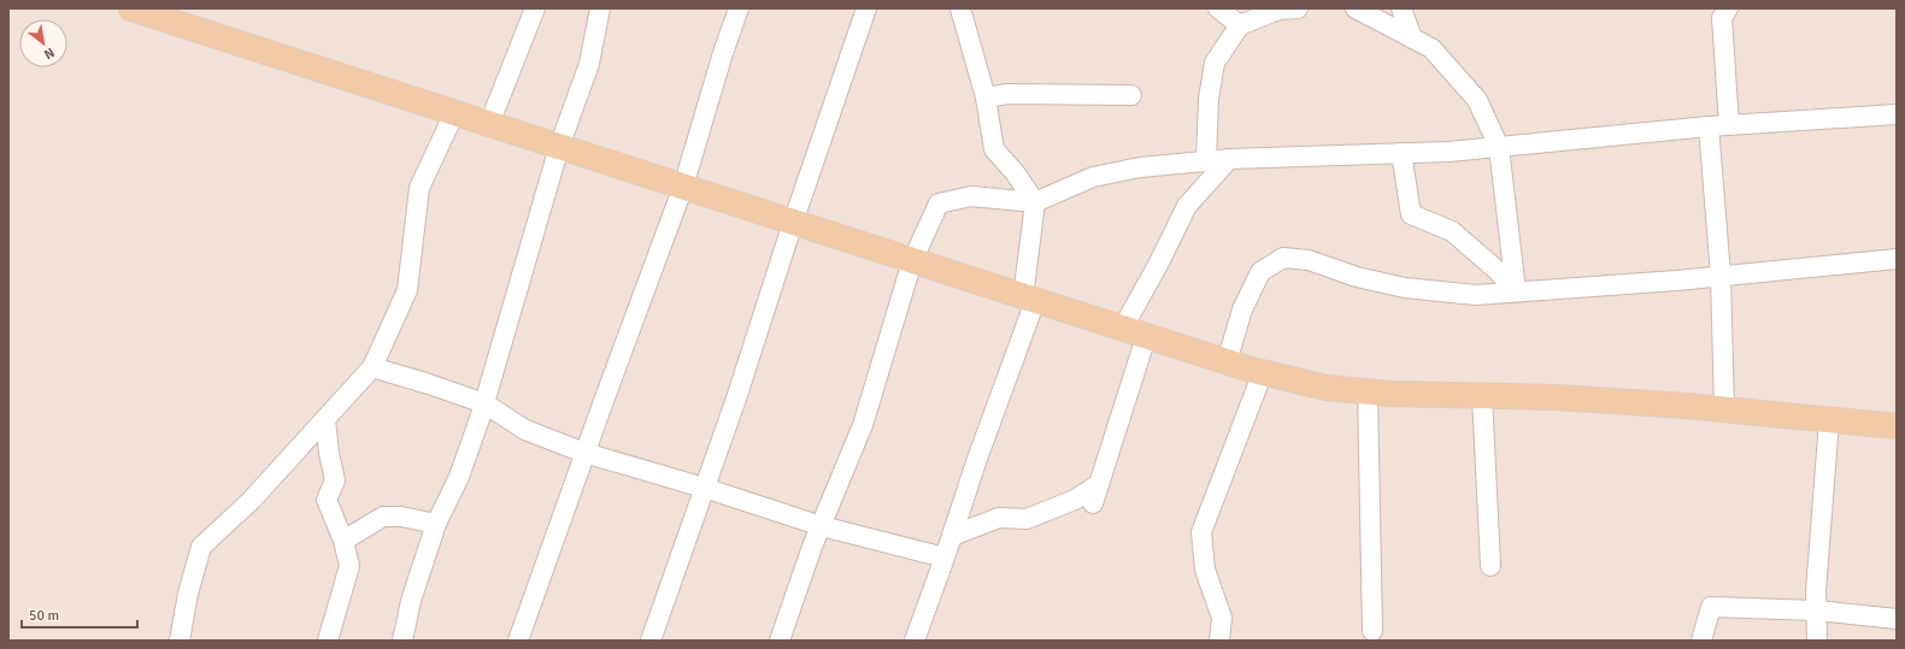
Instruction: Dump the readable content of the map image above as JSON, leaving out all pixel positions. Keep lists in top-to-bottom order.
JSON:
{
  "scale_bar": "50 m",
  "north": "bottom right"
}
